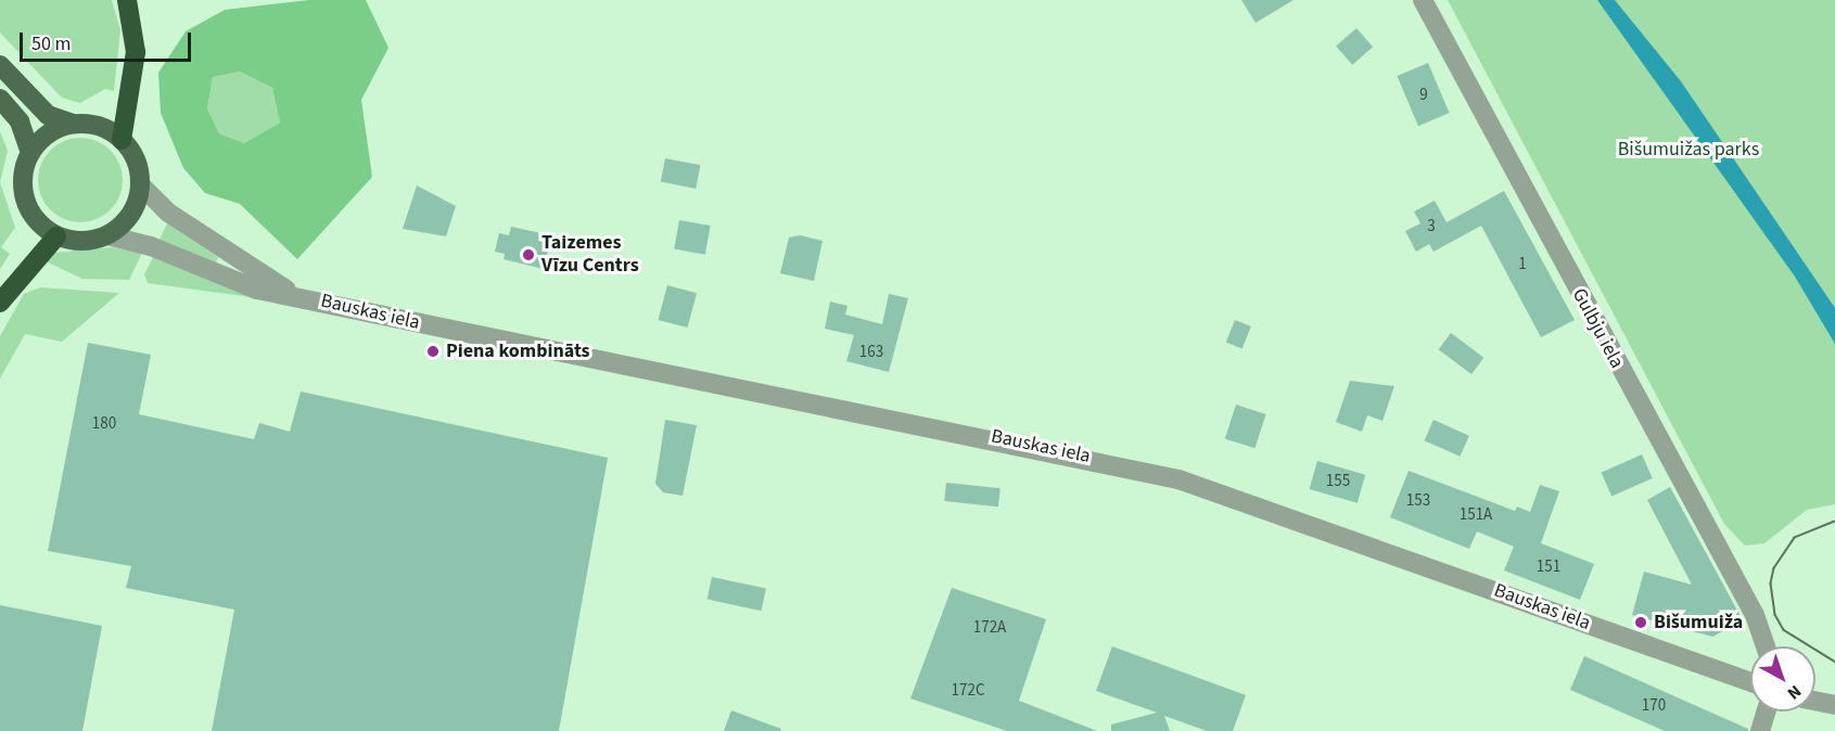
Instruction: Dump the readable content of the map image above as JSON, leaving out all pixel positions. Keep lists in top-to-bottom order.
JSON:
{
  "streets": {
    "street": ["Bauskas iela", "Gulbju iela"]
  },
  "parks": ["Bišumuižas parks"],
  "places": ["Taizemes Vīzu Centrs", "Piena kombināts", "Bišumuiža"],
  "house_numbers": [
    "9",
    "3",
    "1",
    "163",
    "180",
    "155",
    "153",
    "151A",
    "151",
    "172A",
    "172C",
    "170"
  ],
  "scale_bar": "50 m",
  "north": "bottom right"
}
